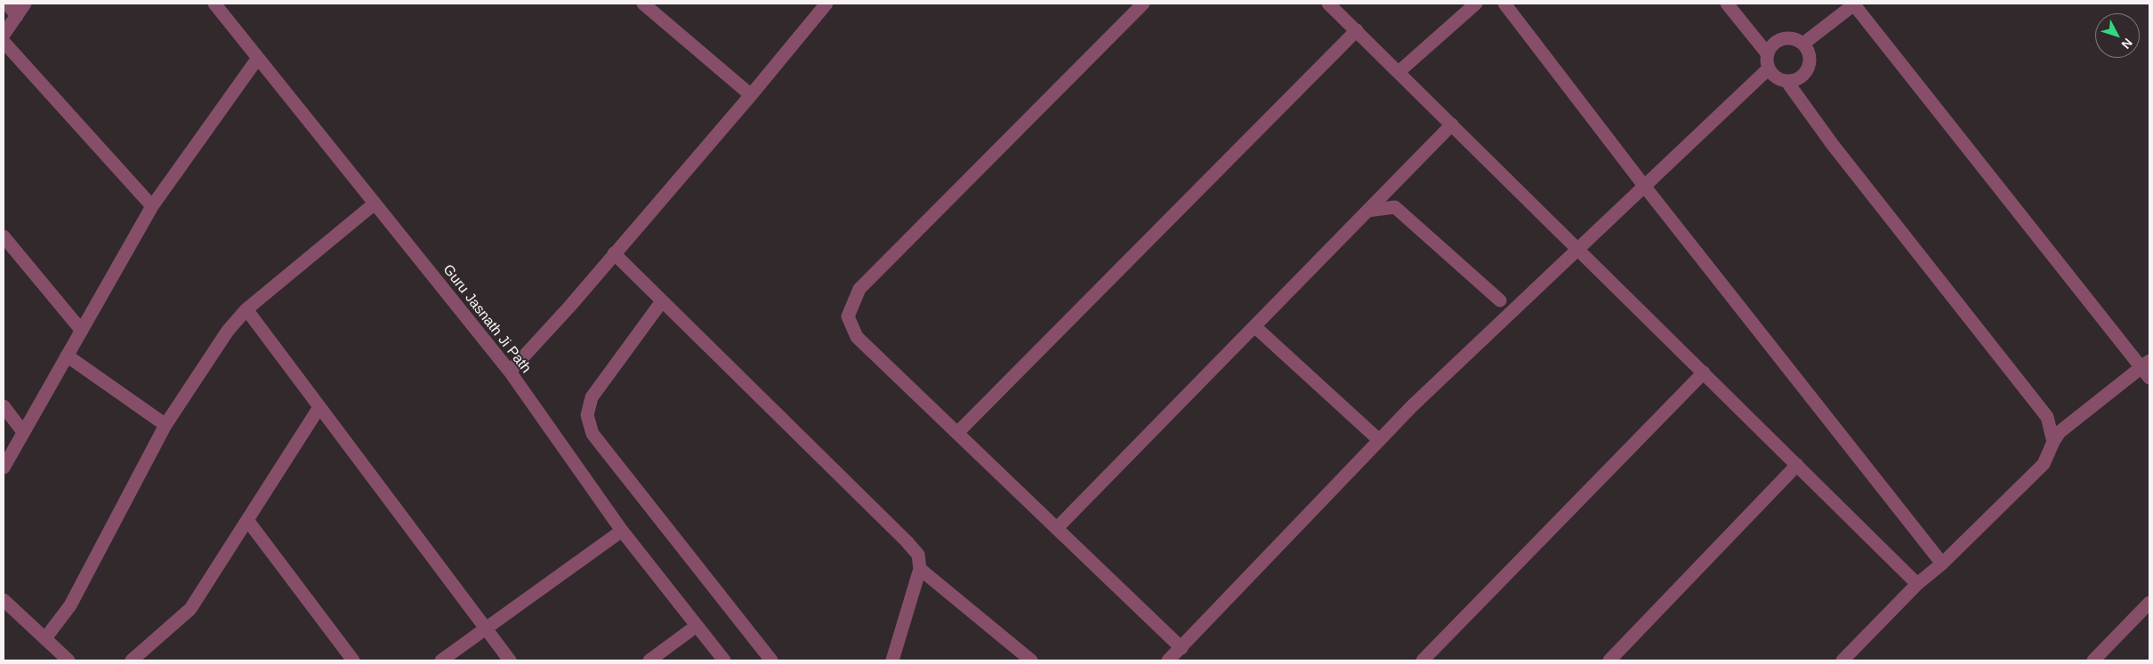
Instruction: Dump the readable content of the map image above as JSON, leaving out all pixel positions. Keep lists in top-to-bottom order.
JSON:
{
  "streets": {
    "street": ["Guru Jasnath Ji Path"]
  },
  "north": "bottom right"
}
